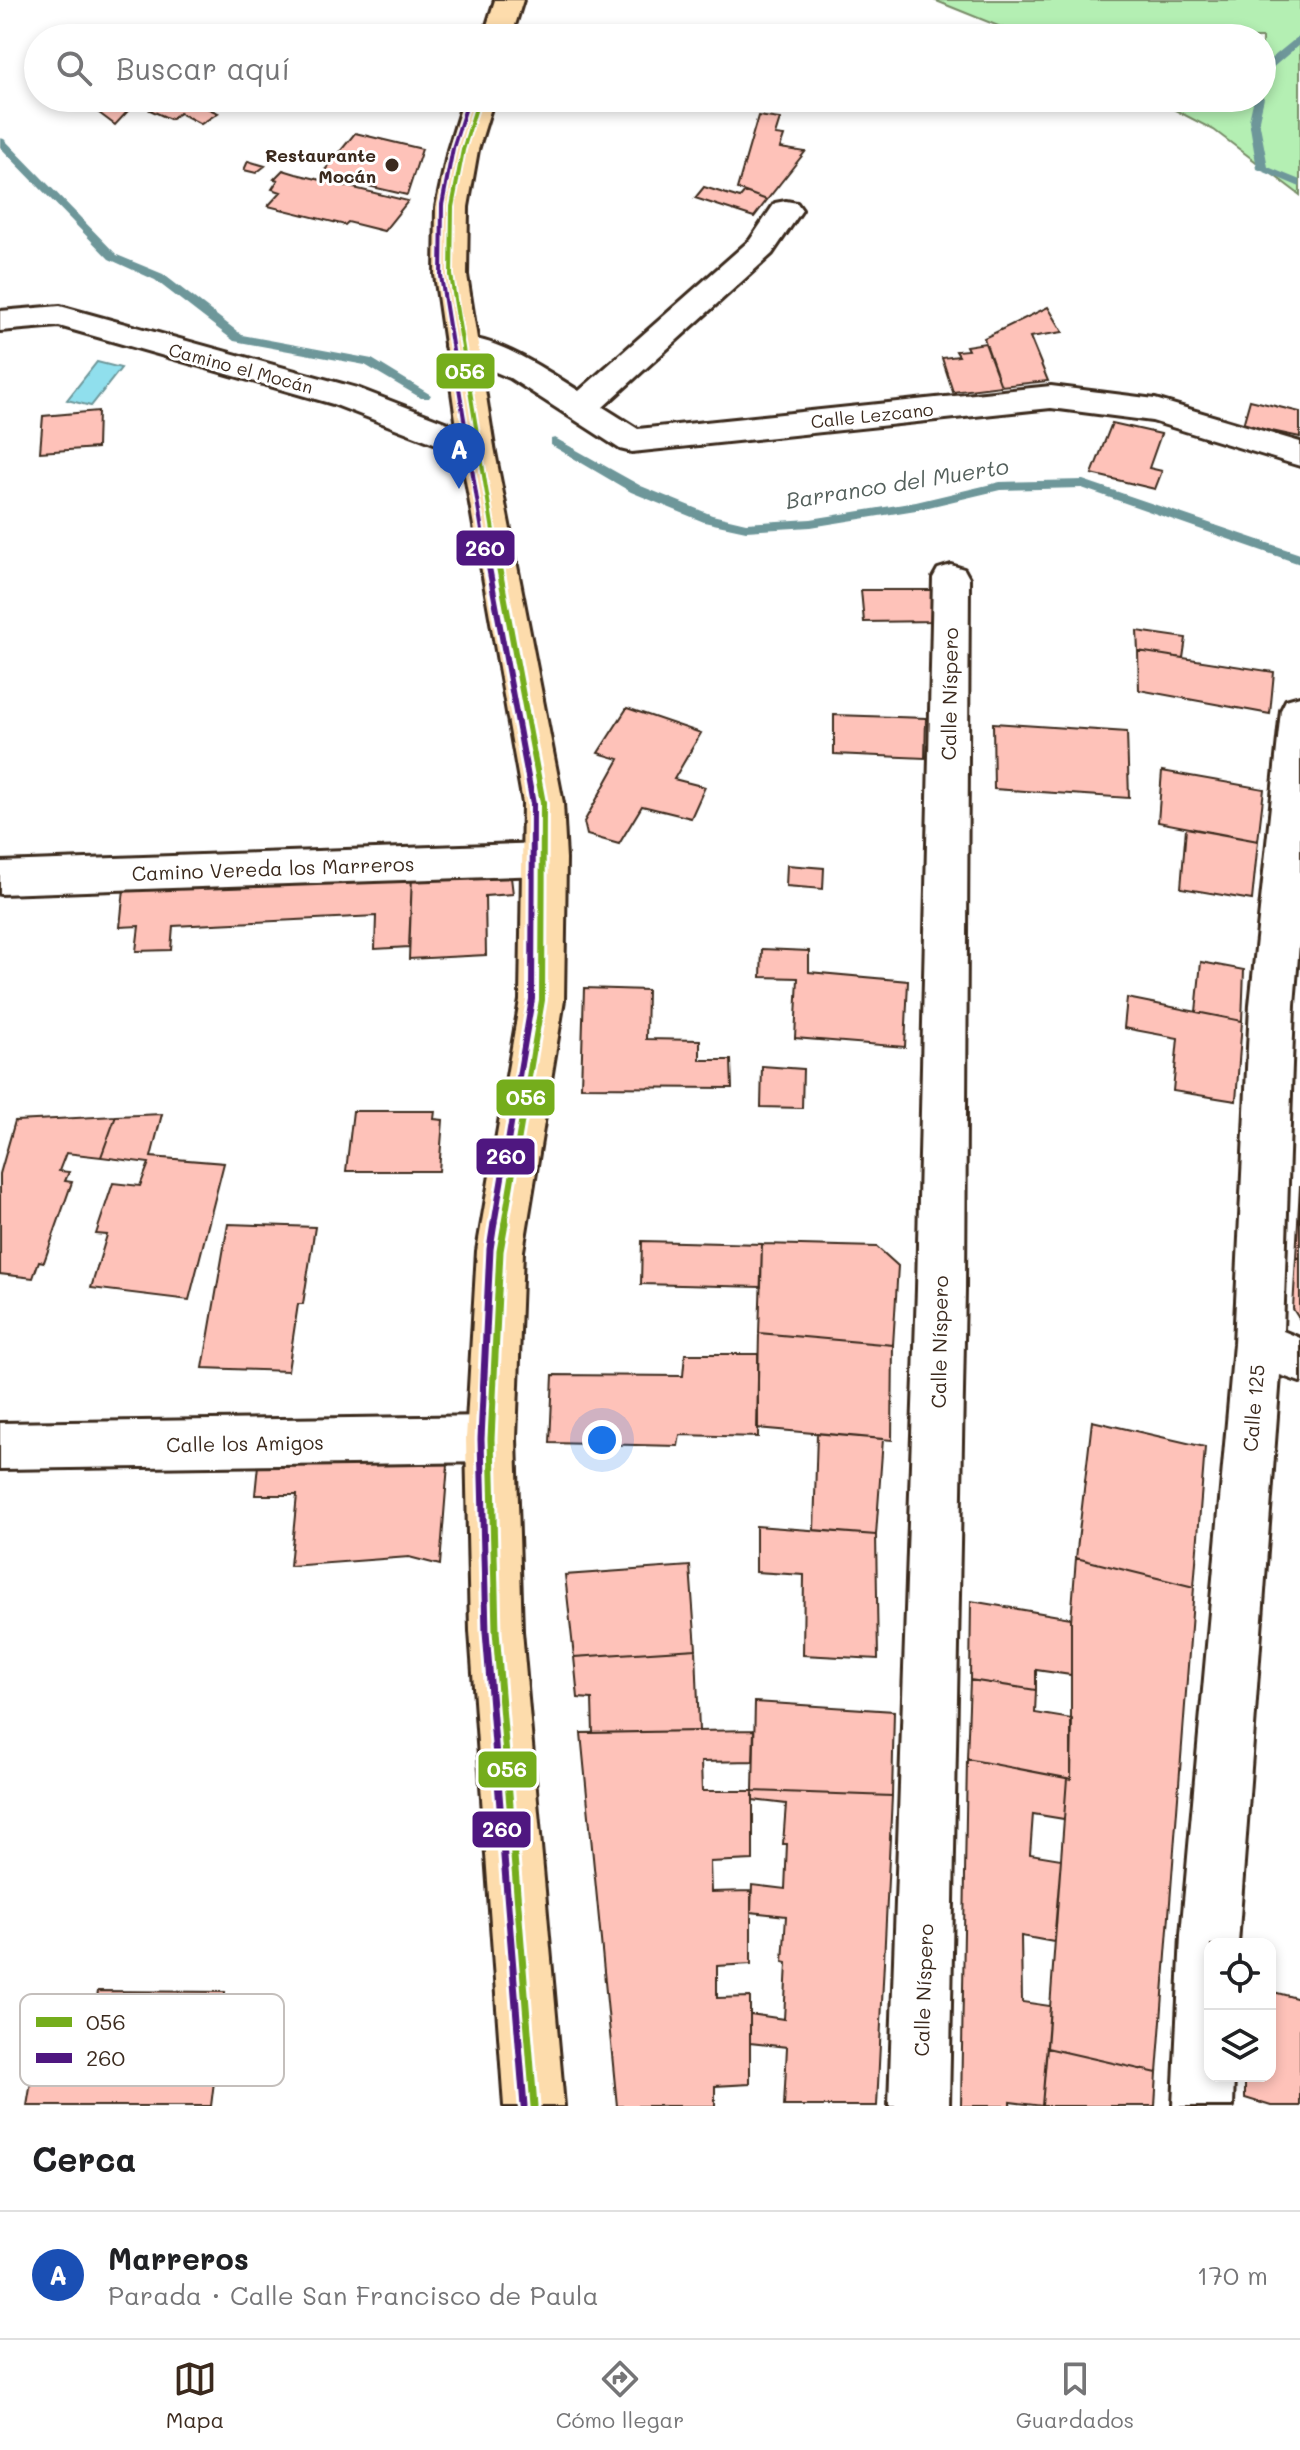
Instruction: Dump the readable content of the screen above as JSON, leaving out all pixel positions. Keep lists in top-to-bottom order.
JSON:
{
  "streets": {
    "street": [
      "Camino el Mocán",
      "Calle Lezcano",
      "Calle Níspero",
      "Camino Vereda los Marreros",
      "Calle 125",
      "Calle los Amigos"
    ]
  },
  "water": ["Barranco del Muerto"],
  "places": ["Restaurante Mocán"],
  "lines": ["transit line 056", "transit line 260"],
  "legend": ["056", "260"],
  "page": {
    "search": "Buscar aquí",
    "pins": "A",
    "heading": "Cerca",
    "list": [
      {
        "mark": "A",
        "name": "Marreros",
        "note": "Parada · Calle San Francisco de Paula",
        "value": "170 m"
      }
    ],
    "nav": ["Mapa", "Cómo llegar", "Guardados"]
  }
}
